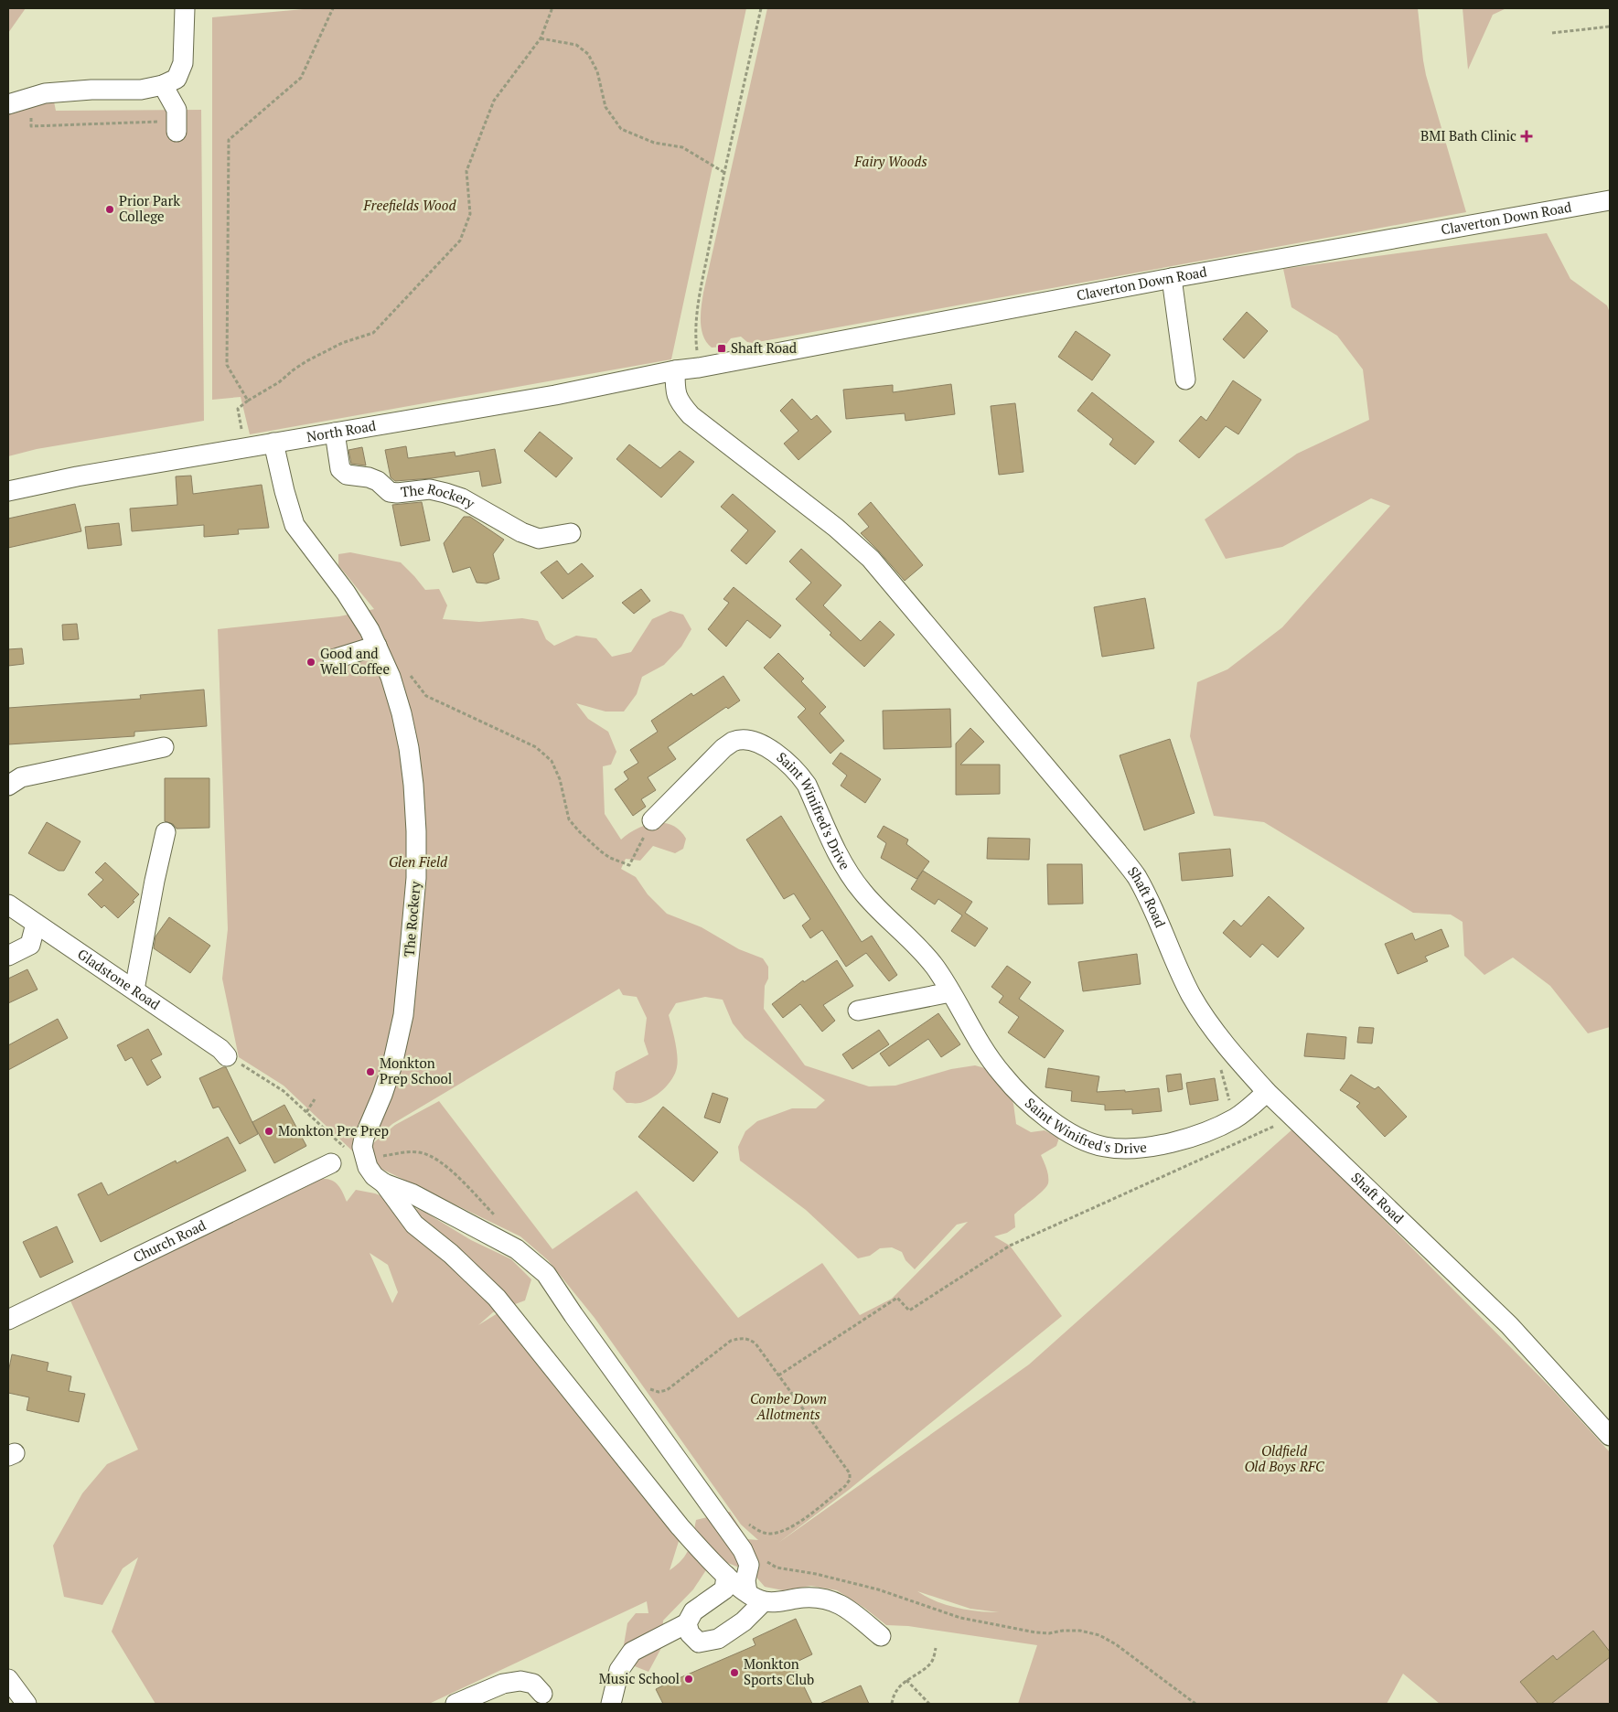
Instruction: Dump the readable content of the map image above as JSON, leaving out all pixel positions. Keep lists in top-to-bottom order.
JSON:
{
  "streets": {
    "street": [
      "Claverton Down Road",
      "North Road",
      "The Rockery",
      "Saint Winifred's Drive",
      "Shaft Road",
      "Gladstone Road",
      "Church Road"
    ]
  },
  "crossings": [
    ["Claverton Down Road", "North Road"],
    ["Claverton Down Road", "Shaft Road"],
    ["North Road", "The Rockery"],
    ["North Road", "Shaft Road"],
    ["Saint Winifred's Drive", "Shaft Road"]
  ],
  "parks": [
    "Fairy Woods",
    "Freefields Wood",
    "Glen Field",
    "Combe Down Allotments",
    "Oldfield Old Boys RFC"
  ],
  "places": {
    "health": ["BMI Bath Clinic"],
    "other": [
      "Prior Park College",
      "Good and Well Coffee",
      "Monkton Prep School",
      "Monkton Pre Prep",
      "Monkton Sports Club",
      "Music School"
    ],
    "transit": ["Shaft Road"]
  }
}
